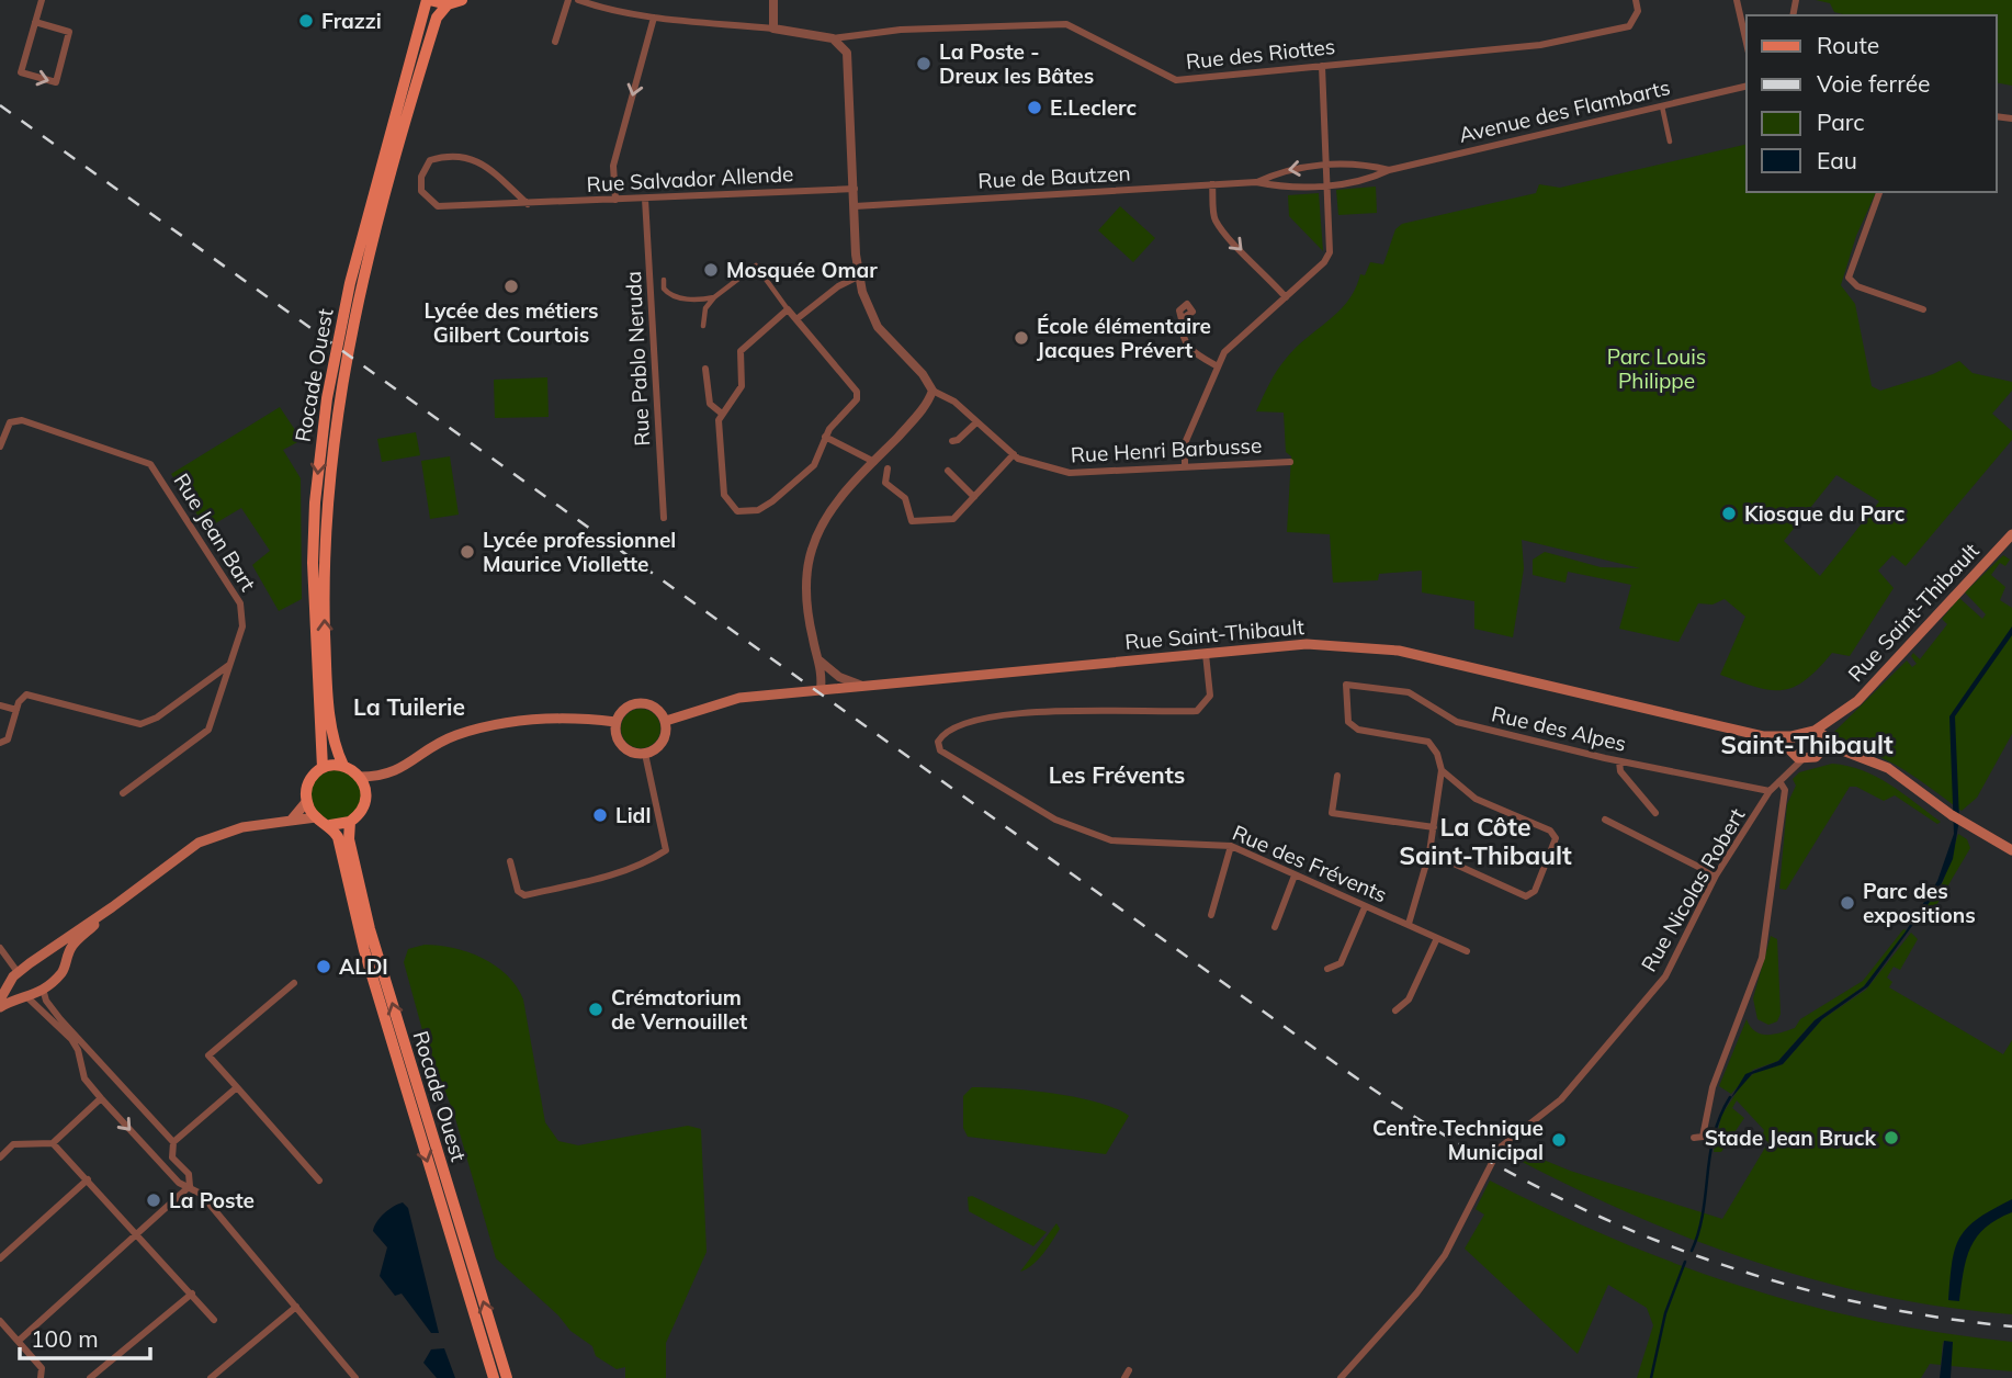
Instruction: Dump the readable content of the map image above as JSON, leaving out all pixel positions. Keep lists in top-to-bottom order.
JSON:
{
  "streets": {
    "main road": ["Rocade Ouest", "Rue Saint-Thibault"],
    "street": [
      "Rue des Riottes",
      "Avenue des Flambarts",
      "Rue de Bautzen",
      "Rue Salvador Allende",
      "Rue Pablo Neruda",
      "Rue Henri Barbusse",
      "Rue Jean Bart",
      "Rue des Alpes",
      "Rue des Frévents",
      "Rue Nicolas Robert"
    ]
  },
  "crossings": [
    ["Avenue des Flambarts", "Rue de Bautzen"],
    ["Rue Salvador Allende", "Rue Pablo Neruda"],
    ["Rue Saint-Thibault", "Rue des Frévents"],
    ["Rue Saint-Thibault", "Rue Nicolas Robert"],
    ["Rue des Alpes", "Rue Nicolas Robert"]
  ],
  "districts": [
    "La Tuilerie",
    "Saint-Thibault",
    "Les Frévents",
    "La Côte Saint-Thibault"
  ],
  "parks": ["Parc Louis Philippe"],
  "places": [
    "Frazzi",
    "La Poste - Dreux les Bâtes",
    "E.Leclerc",
    "Mosquée Omar",
    "Lycée des métiers Gilbert Courtois",
    "École élémentaire Jacques Prévert",
    "Kiosque du Parc",
    "Lycée professionnel Maurice Viollette",
    "Lidl",
    "Parc des expositions",
    "ALDI",
    "Crématorium de Vernouillet",
    "Stade Jean Bruck",
    "Centre Technique Municipal",
    "La Poste"
  ],
  "legend": [
    "Route",
    "Voie ferrée",
    "Parc",
    "Eau"
  ],
  "scale_bar": "100 m"
}
